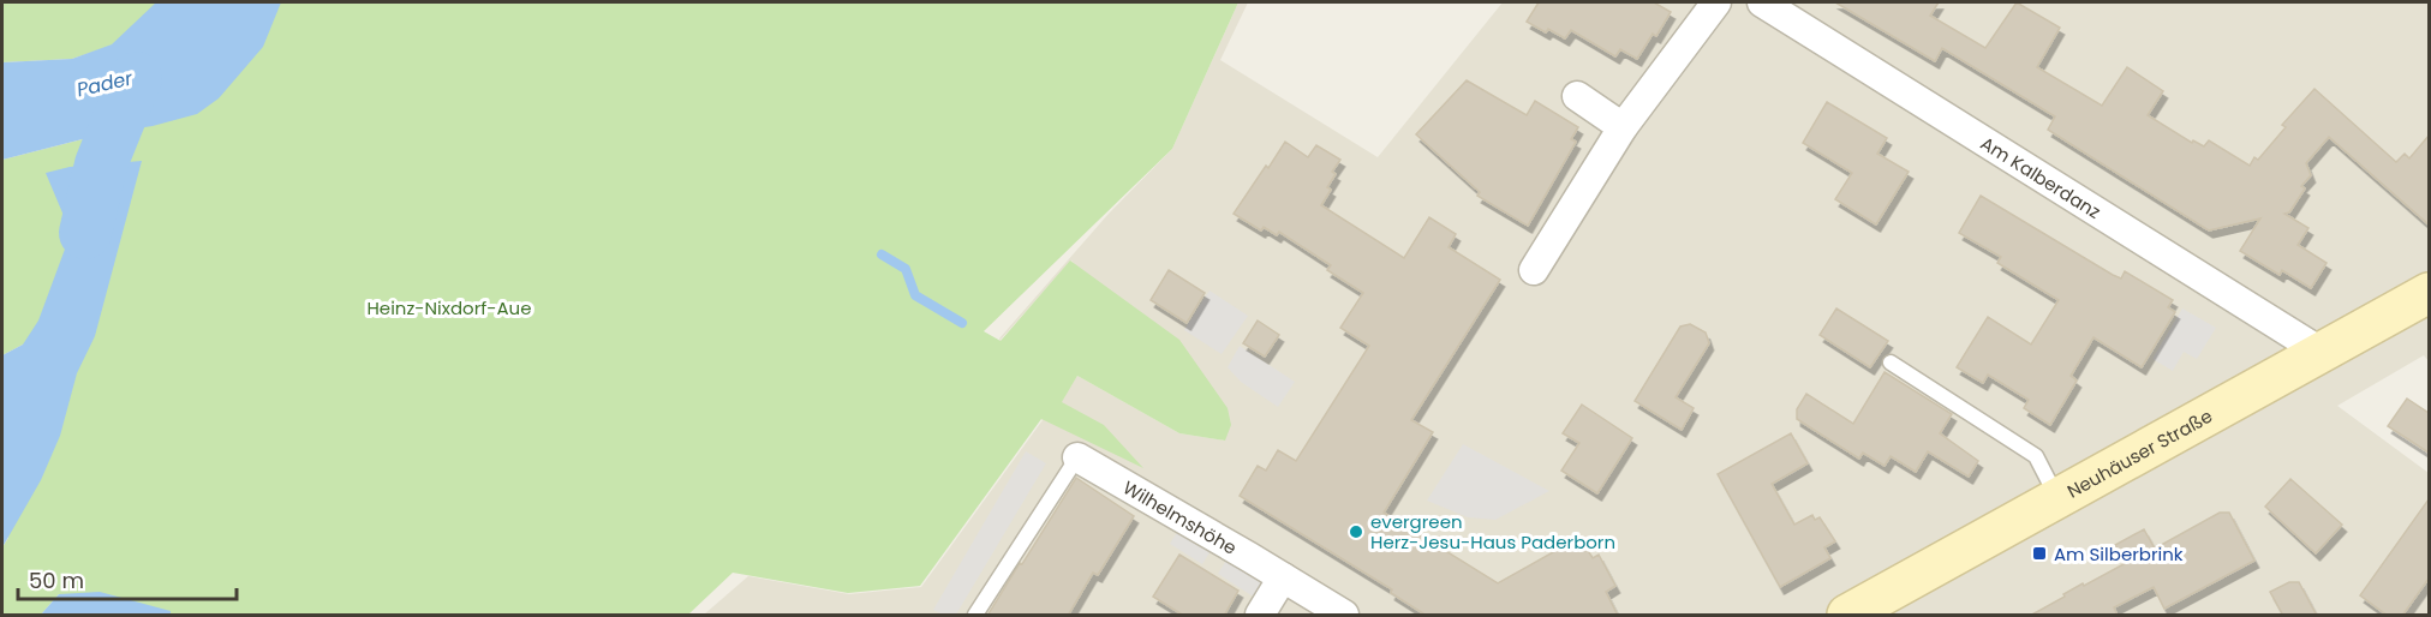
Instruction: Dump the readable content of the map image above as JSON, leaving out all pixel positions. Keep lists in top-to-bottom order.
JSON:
{
  "streets": {
    "main road": ["Neuhäuser Straße"],
    "street": ["Am Kalberdanz", "Wilhelmshöhe"]
  },
  "crossings": [
    ["Am Kalberdanz", "Neuhäuser Straße"]
  ],
  "water": ["Pader"],
  "parks": ["Heinz-Nixdorf-Aue"],
  "places": {
    "other": ["evergreen Herz-Jesu-Haus Paderborn"],
    "transit": ["Am Silberbrink"]
  },
  "scale_bar": "50 m"
}
